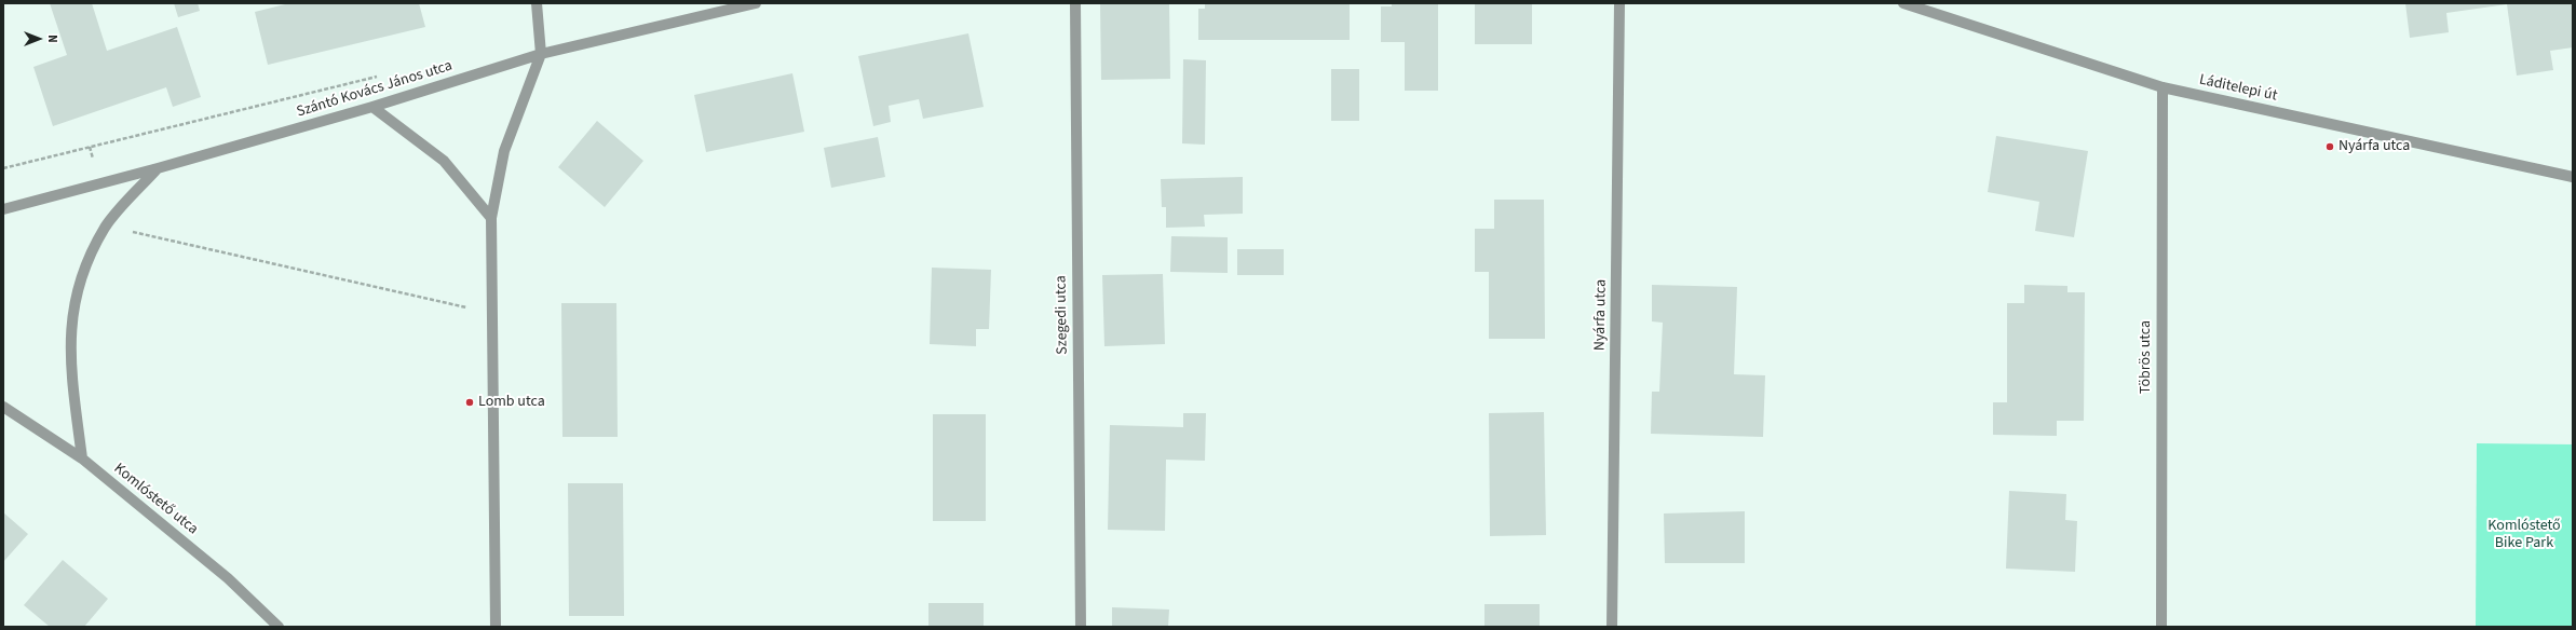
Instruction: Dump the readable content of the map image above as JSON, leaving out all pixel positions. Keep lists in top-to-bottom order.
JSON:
{
  "streets": {
    "street": [
      "Láditelepi út",
      "Szántó Kovács János utca",
      "Szegedi utca",
      "Nyárfa utca",
      "Töbrös utca",
      "Komlóstető utca"
    ]
  },
  "crossings": [
    ["Láditelepi út", "Töbrös utca"]
  ],
  "parks": ["Komlóstető Bike Park"],
  "places": ["Nyárfa utca", "Lomb utca"],
  "north": "right"
}
